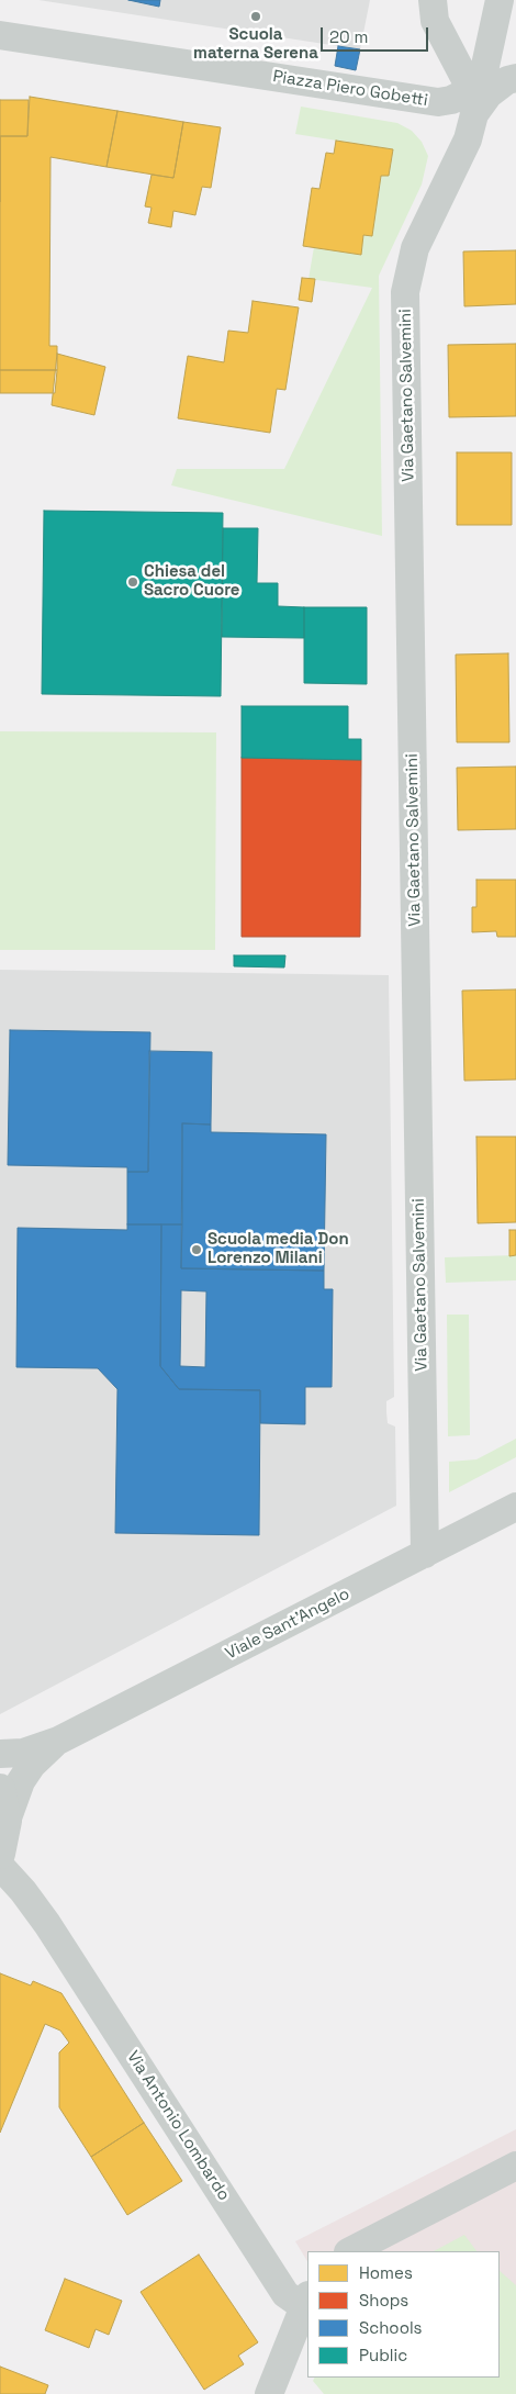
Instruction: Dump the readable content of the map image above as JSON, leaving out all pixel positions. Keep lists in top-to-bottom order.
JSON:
{
  "streets": {
    "street": [
      "Piazza Piero Gobetti",
      "Via Gaetano Salvemini",
      "Viale Sant'Angelo",
      "Via Antonio Lombardo"
    ]
  },
  "crossings": [
    ["Piazza Piero Gobetti", "Via Gaetano Salvemini"],
    ["Via Gaetano Salvemini", "Viale Sant'Angelo"]
  ],
  "places": ["Scuola materna Serena", "Chiesa del Sacro Cuore", "Scuola media Don Lorenzo Milani"],
  "legend": [
    "Homes",
    "Shops",
    "Schools",
    "Public"
  ],
  "scale_bar": "20 m"
}
